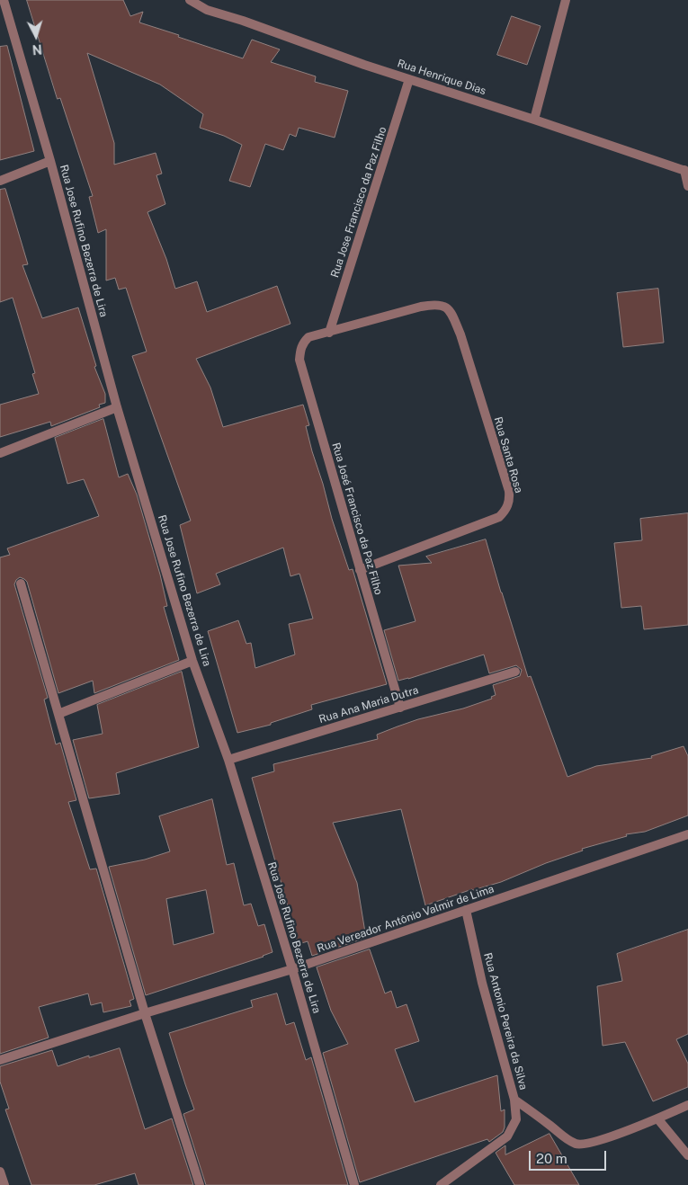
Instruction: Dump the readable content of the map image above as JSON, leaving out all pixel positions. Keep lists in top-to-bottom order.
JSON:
{
  "streets": {
    "street": [
      "Rua Henrique Dias",
      "Rua Jose Francisco da Paz Filho",
      "Rua Jose Rufino Bezerra de Lira",
      "Rua Santa Rosa",
      "Rua José Francisco da Paz Filho",
      "Rua Ana Maria Dutra",
      "Rua Vereador Antônio Valmir de Lima",
      "Rua Antonio Pereira da Silva"
    ]
  },
  "crossings": [
    ["Rua Henrique Dias", "Rua Jose Francisco da Paz Filho"],
    ["Rua Jose Francisco da Paz Filho", "Rua Santa Rosa"],
    ["Rua Jose Francisco da Paz Filho", "Rua José Francisco da Paz Filho"],
    ["Rua Jose Rufino Bezerra de Lira", "Rua Ana Maria Dutra"],
    ["Rua Jose Rufino Bezerra de Lira", "Rua Vereador Antônio Valmir de Lima"],
    ["Rua Santa Rosa", "Rua José Francisco da Paz Filho"],
    ["Rua José Francisco da Paz Filho", "Rua Ana Maria Dutra"],
    ["Rua Vereador Antônio Valmir de Lima", "Rua Antonio Pereira da Silva"]
  ],
  "scale_bar": "20 m",
  "north": "bottom"
}
